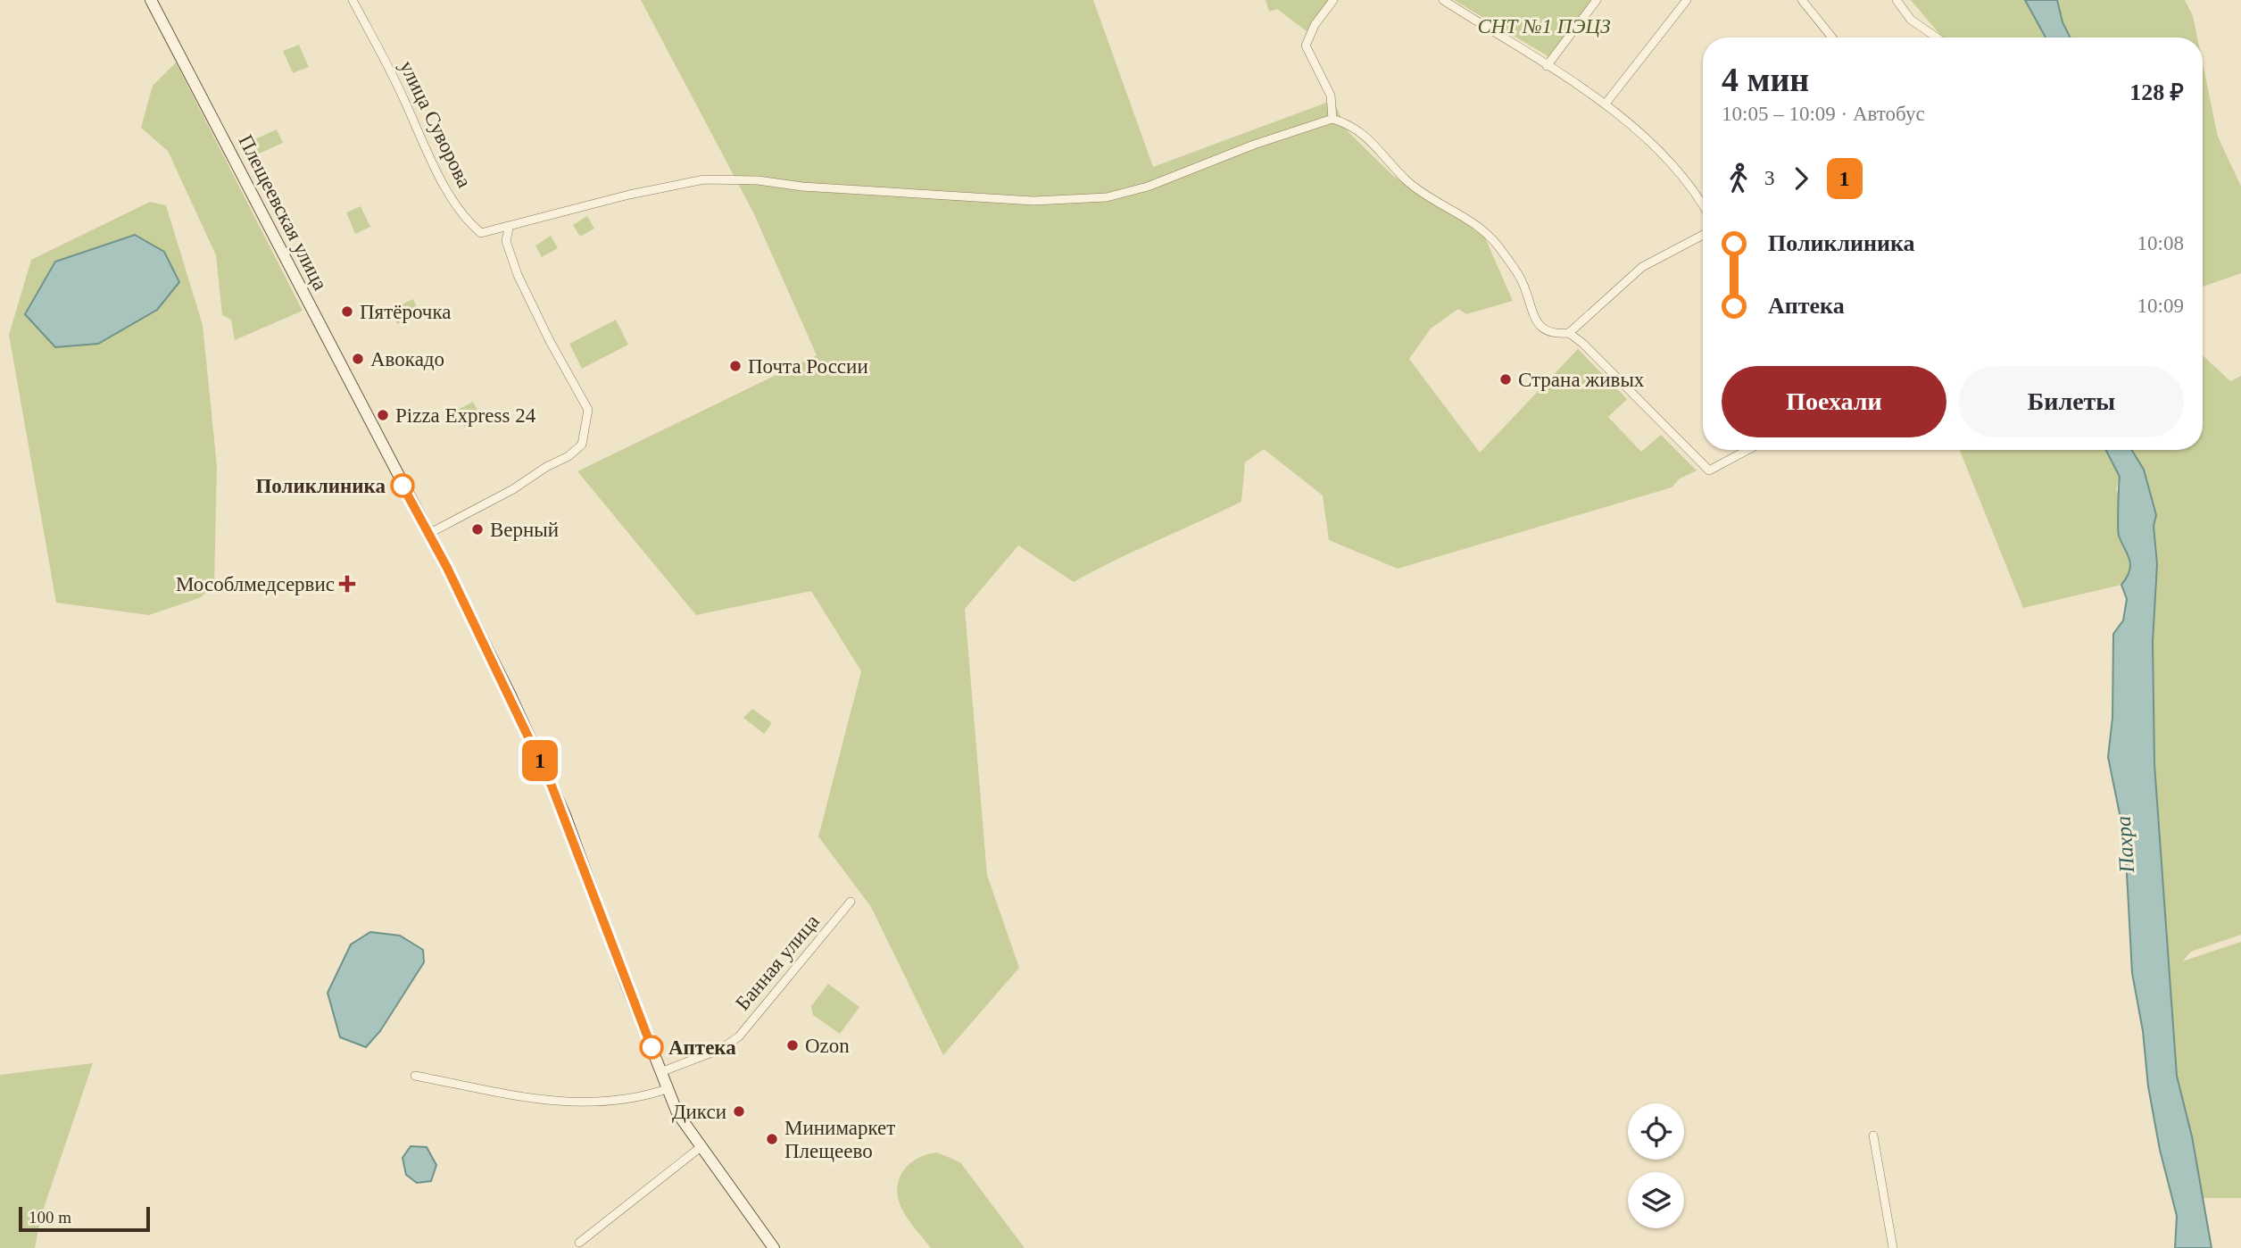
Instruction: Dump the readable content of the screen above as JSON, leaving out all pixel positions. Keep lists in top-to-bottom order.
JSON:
{
  "streets": {
    "street": ["улица Суворова", "Плещеевская улица", "Банная улица"]
  },
  "crossings": [
    ["Плещеевская улица", "Банная улица"]
  ],
  "water": ["Пахра"],
  "parks": ["СНТ №1 ПЭЦЗ"],
  "places": {
    "other": [
      "Пятёрочка",
      "Авокадо",
      "Почта России",
      "Страна живых",
      "Pizza Express 24",
      "Поликлиника",
      "Верный",
      "Ozon",
      "Аптека",
      "Дикси",
      "Минимаркет Плещеево"
    ],
    "health": ["Мособлмедсервис"]
  },
  "lines": ["bus line 1"],
  "scale_bar": "100 m",
  "page": {
    "on_map": "1",
    "heading": ["4 мин", "10:05 – 10:09 · Автобус", "128 ₽"],
    "legs": ["3", "1"],
    "list": [
      {
        "name": "Поликлиника",
        "value": "10:08"
      },
      {
        "name": "Аптека",
        "value": "10:09"
      }
    ],
    "buttons": ["Поехали", "Билеты"],
    "scale": "100 m"
  }
}
